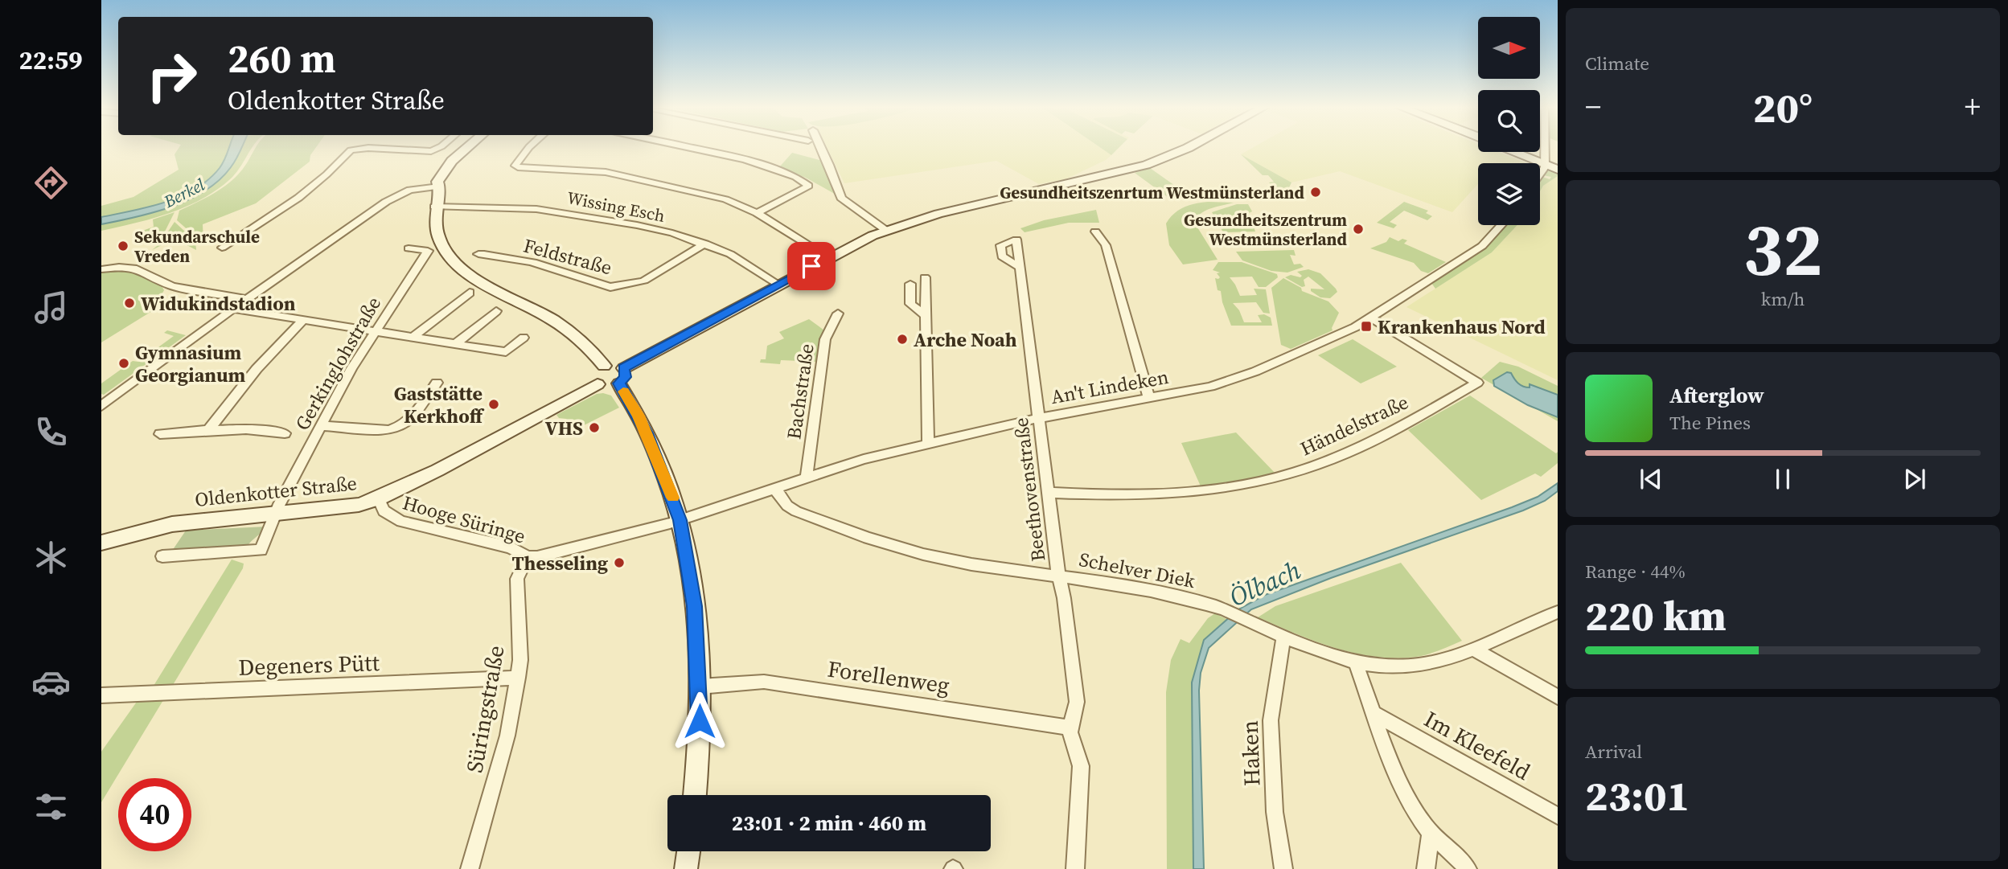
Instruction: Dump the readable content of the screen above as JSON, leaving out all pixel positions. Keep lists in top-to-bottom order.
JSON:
{
  "streets": {
    "street": [
      "Wissing Esch",
      "Feldstraße",
      "Gerkinglohstraße",
      "An't Lindeken",
      "Bachstraße",
      "Händelstraße",
      "Beethovenstraße",
      "Oldenkotter Straße",
      "Hooge Süringe",
      "Schelver Diek",
      "Degeners Pütt",
      "Forellenweg",
      "Süringstraße",
      "Im Kleefeld",
      "Haken"
    ]
  },
  "crossings": [
    ["Wissing Esch", "Feldstraße"],
    ["Gerkinglohstraße", "Oldenkotter Straße"],
    ["An't Lindeken", "Bachstraße"],
    ["An't Lindeken", "Händelstraße"],
    ["An't Lindeken", "Beethovenstraße"],
    ["An't Lindeken", "Hooge Süringe"],
    ["An't Lindeken", "Schelver Diek"],
    ["Händelstraße", "Beethovenstraße"],
    ["Beethovenstraße", "Schelver Diek"],
    ["Beethovenstraße", "Forellenweg"],
    ["Oldenkotter Straße", "Hooge Süringe"],
    ["Hooge Süringe", "Süringstraße"],
    ["Schelver Diek", "Haken"],
    ["Degeners Pütt", "Süringstraße"]
  ],
  "water": ["Berkel", "Ölbach"],
  "places": {
    "other": [
      "Gesundheitszenrtum Westmünsterland",
      "Gesundheitszentrum Westmünsterland",
      "Sekundarschule Vreden",
      "Widukindstadion",
      "Arche Noah",
      "Gymnasium Georgianum",
      "Gaststätte Kerkhoff",
      "VHS",
      "Thesseling"
    ],
    "transit": ["Krankenhaus Nord"]
  },
  "north": "right",
  "page": {
    "tabs": "22:59",
    "tile": [
      "Climate",
      ["32", "km/h"],
      ["Range · 44%", "220 km"],
      ["Arrival", "23:01"]
    ],
    "turn": ["260 m", "Oldenkotter Straße"],
    "heat": ["−", "20°", "+"],
    "song": ["Afterglow", "The Pines"],
    "limit": "40",
    "trip": "23:01 · 2 min · 460 m"
  }
}
